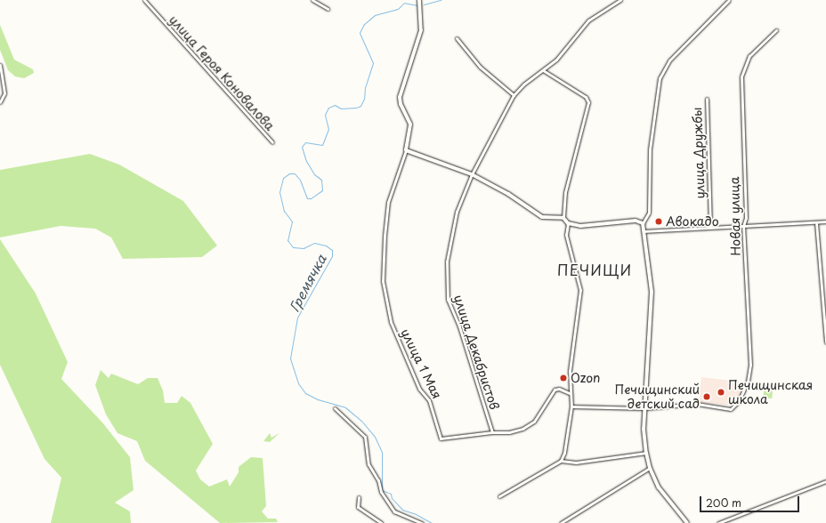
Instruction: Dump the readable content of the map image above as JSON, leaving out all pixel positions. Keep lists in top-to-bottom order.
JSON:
{
  "streets": {
    "street": [
      "улица Героя Коновалова",
      "улица Дружбы",
      "Новая улица",
      "улица Декабристов",
      "улица 1 Мая"
    ]
  },
  "crossings": [
    ["улица Декабристов", "улица 1 Мая"]
  ],
  "districts": ["ПЕЧИЩИ"],
  "water": ["Гремячка"],
  "places": [
    "Авокадо",
    "Ozon",
    "Печищинская школа",
    "Печищинский детский сад"
  ],
  "scale_bar": "200 m"
}
